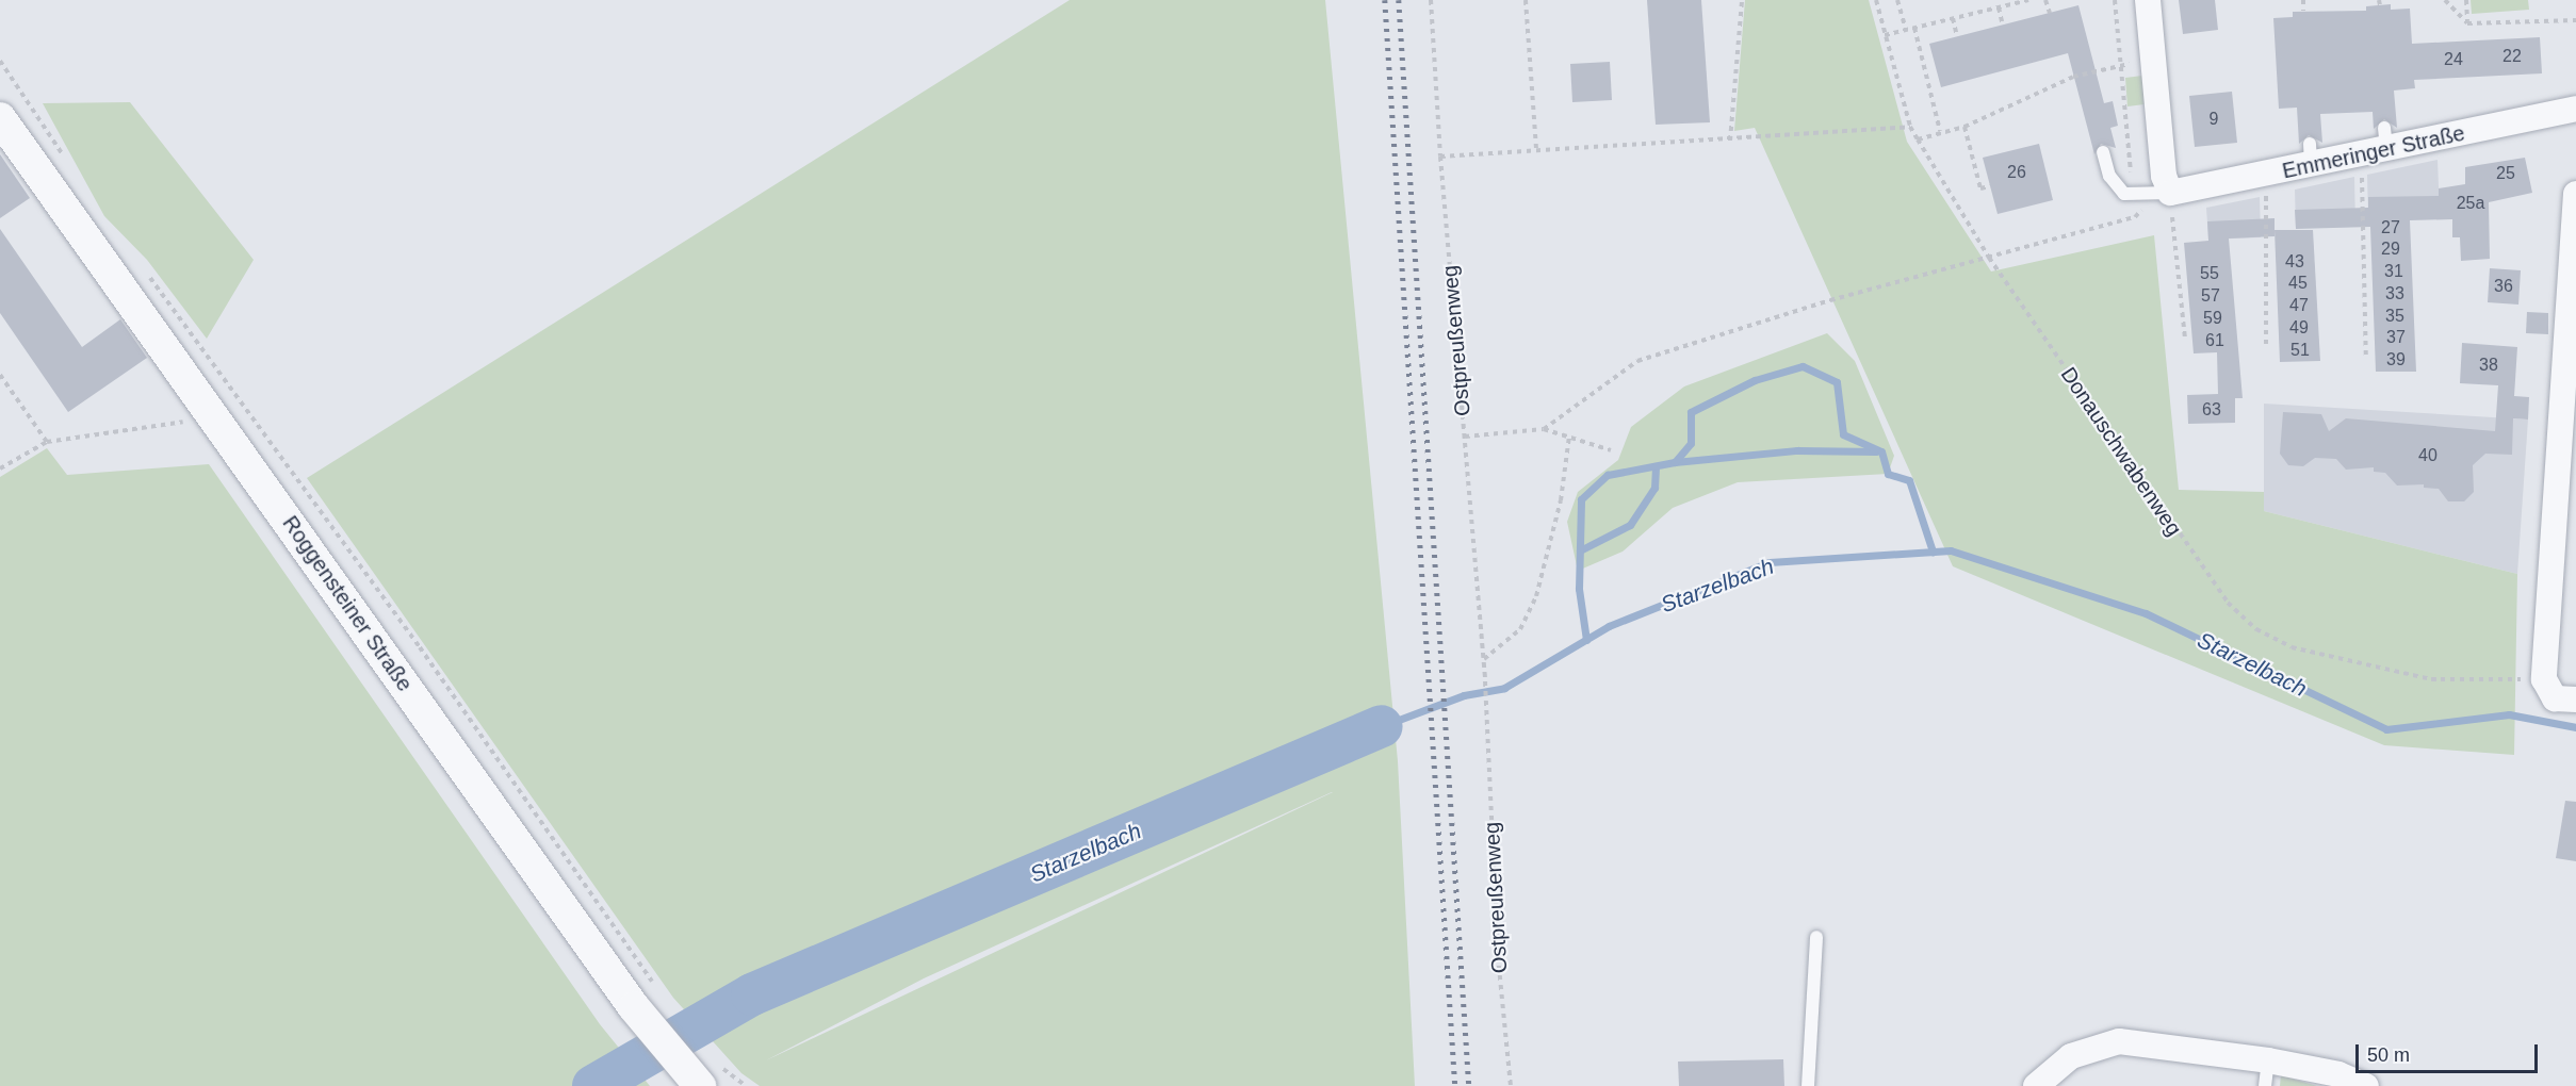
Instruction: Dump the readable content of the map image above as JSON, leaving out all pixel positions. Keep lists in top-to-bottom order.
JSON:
{
  "streets": {
    "street": ["Emmeringer Straße", "Roggensteiner Straße"],
    "path": ["Ostpreußenweg", "Donauschwabenweg"]
  },
  "water": ["Starzelbach"],
  "house_numbers": [
    "22",
    "24",
    "9",
    "26",
    "25",
    "25a",
    "27",
    "29",
    "43",
    "31",
    "55",
    "45",
    "36",
    "33",
    "57",
    "47",
    "35",
    "59",
    "49",
    "37",
    "61",
    "51",
    "39",
    "38",
    "63",
    "40"
  ],
  "scale_bar": "50 m"
}
